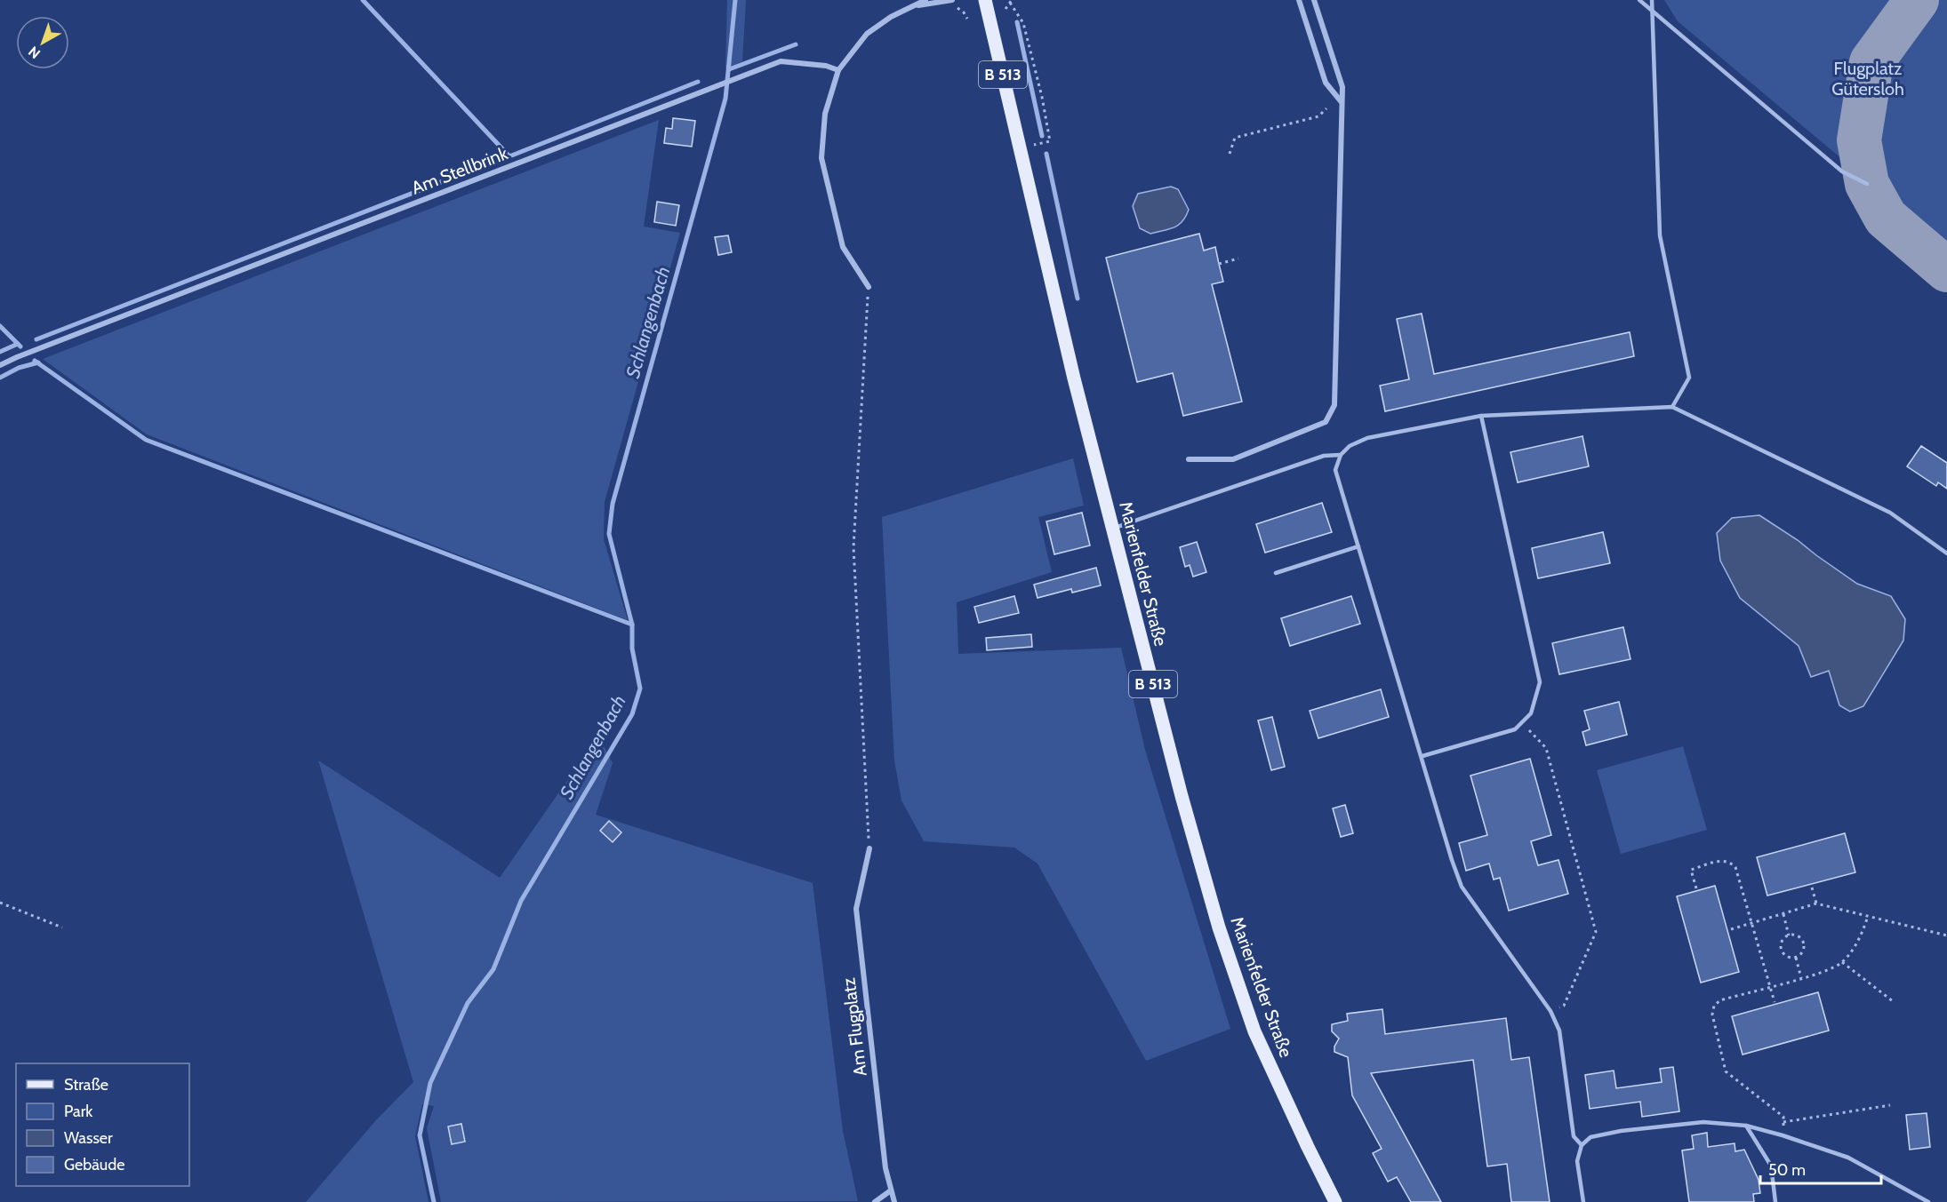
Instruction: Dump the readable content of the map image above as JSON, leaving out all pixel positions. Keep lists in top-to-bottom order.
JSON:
{
  "streets": {
    "main road": ["B 513", "Marienfelder Straße"],
    "street": ["Am Stellbrink", "Am Flugplatz"]
  },
  "water": ["Schlangenbach"],
  "parks": ["Flugplatz Gütersloh"],
  "legend": [
    "Straße",
    "Park",
    "Wasser",
    "Gebäude"
  ],
  "scale_bar": "50 m",
  "north": "bottom left"
}
